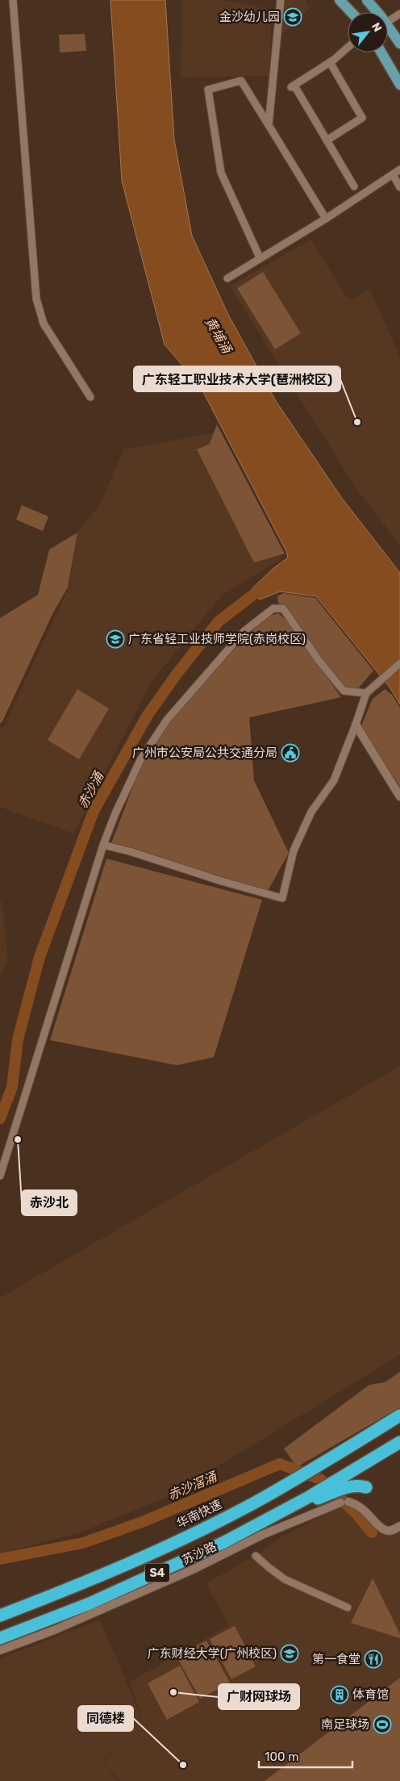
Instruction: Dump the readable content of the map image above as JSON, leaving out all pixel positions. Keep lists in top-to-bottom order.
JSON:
{
  "streets": {
    "highway": ["华南快速", "S4"],
    "street": ["苏沙路"]
  },
  "water": ["黄埔涌", "赤沙涌", "赤沙滘涌"],
  "places": {
    "school or university": ["金沙幼儿园", "广东省轻工业技师学院(赤岗校区)", "广东财经大学(广州校区)"],
    "other": [
      "广东轻工职业技术大学(琶洲校区)",
      "赤沙北",
      "广财网球场",
      "同德楼"
    ],
    "public building": ["广州市公安局公共交通分局"],
    "restaurant": ["第一食堂"],
    "building": ["体育馆"],
    "sports": ["南足球场"]
  },
  "scale_bar": "100 m",
  "north": "top right"
}
